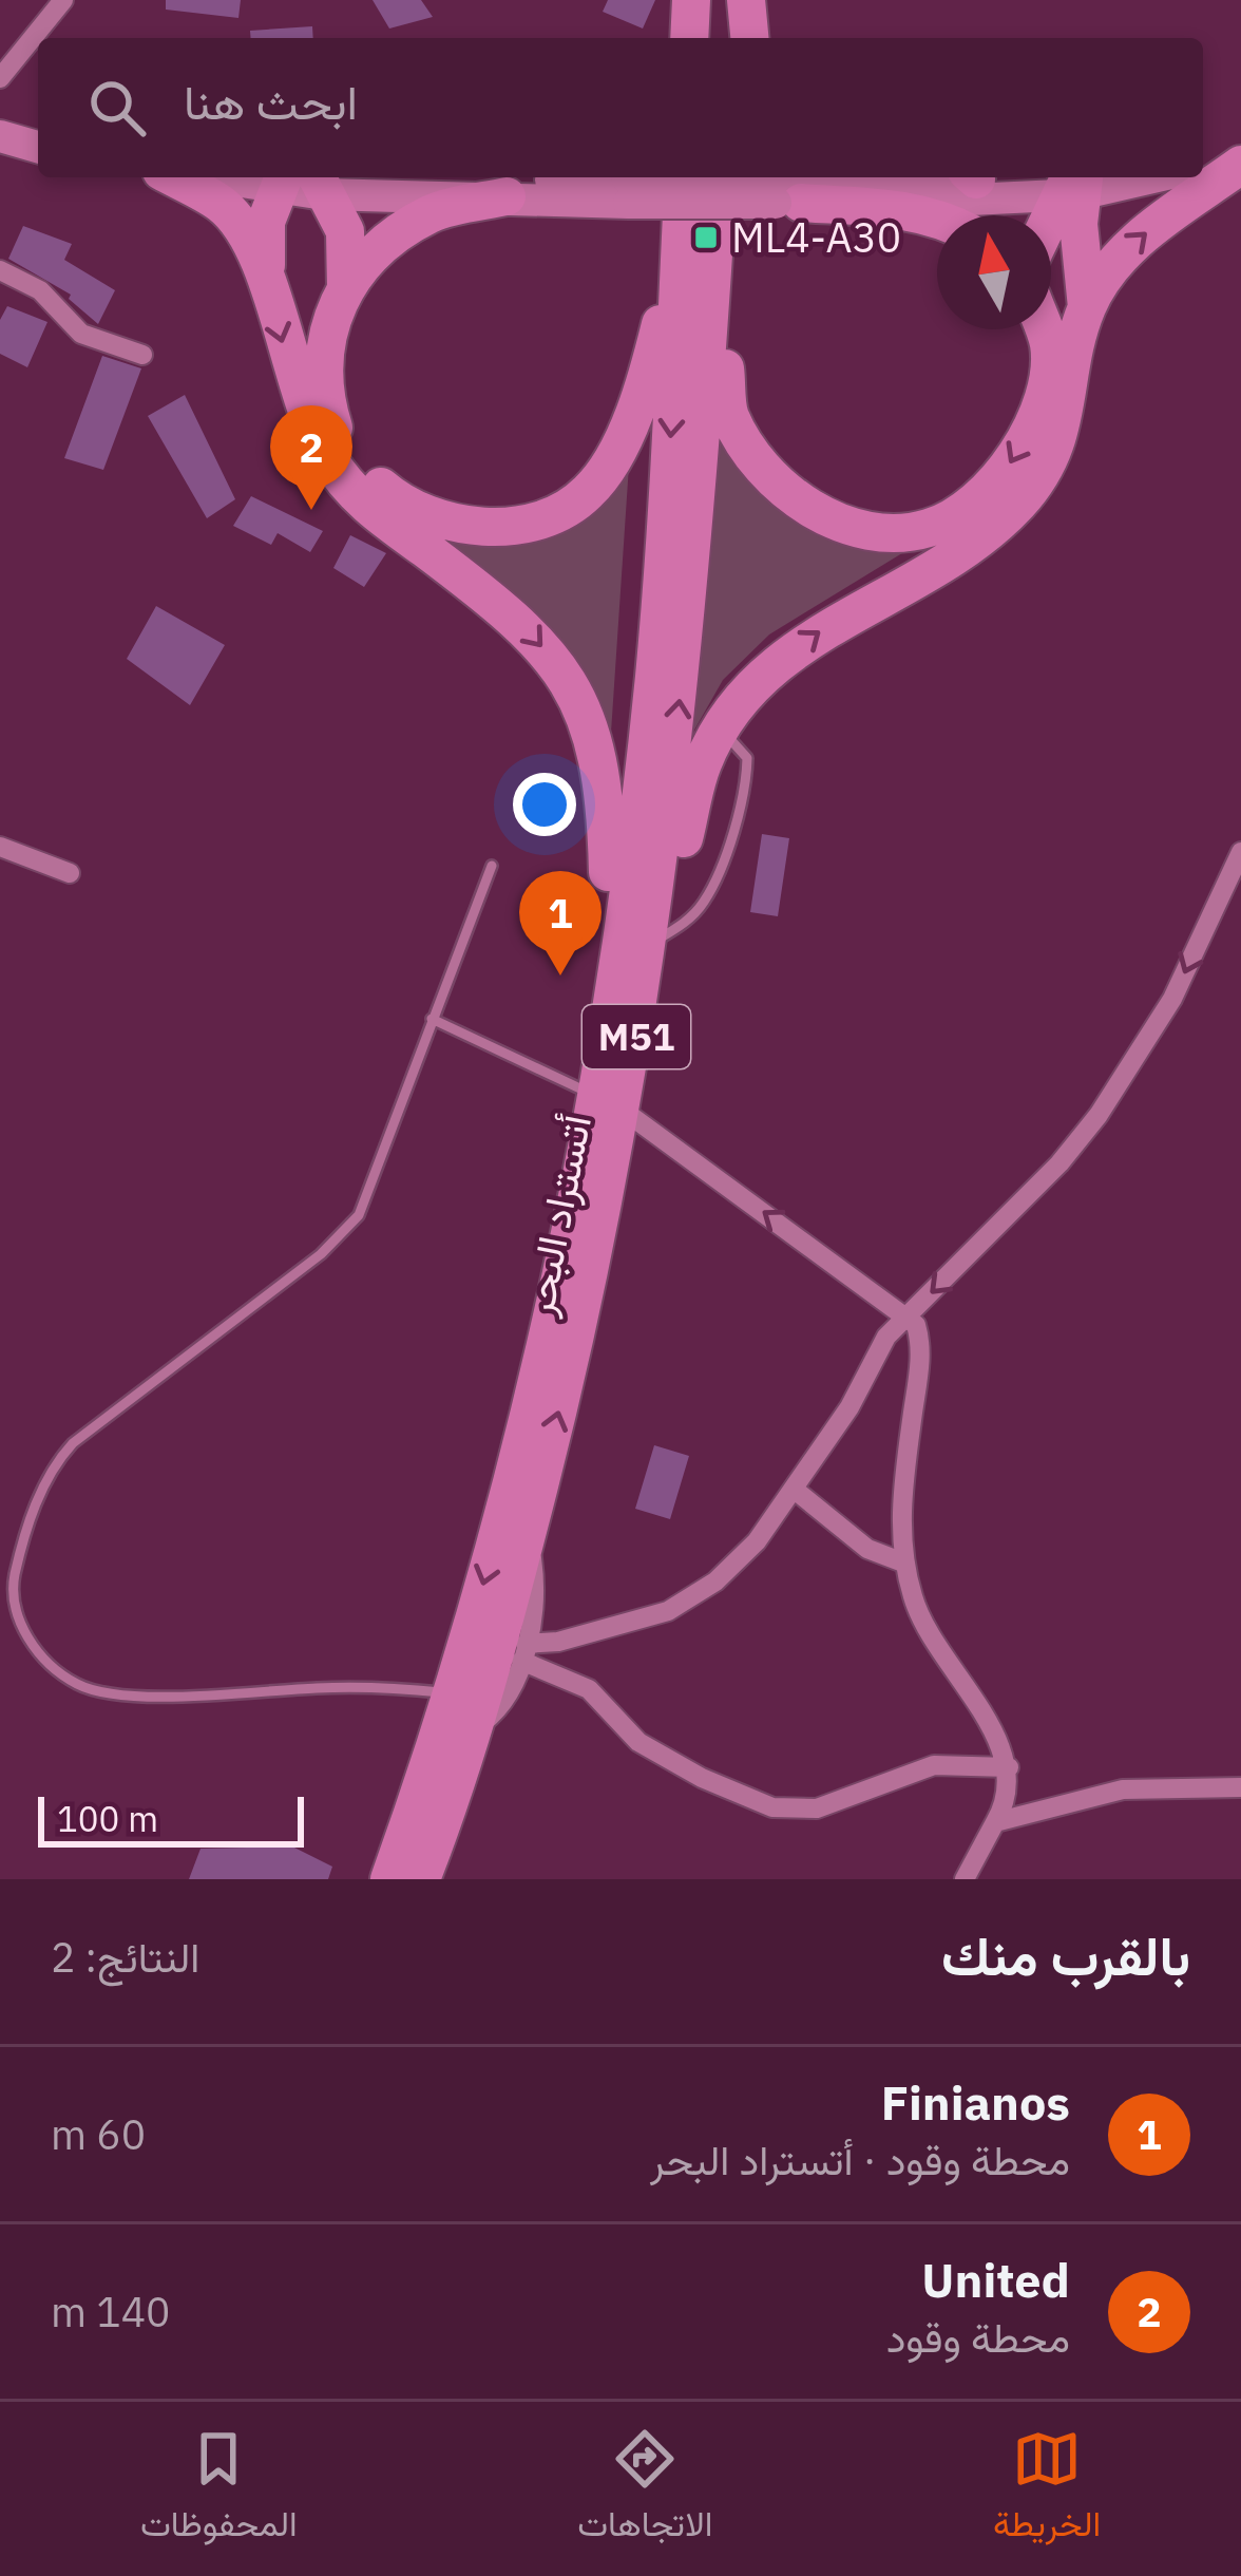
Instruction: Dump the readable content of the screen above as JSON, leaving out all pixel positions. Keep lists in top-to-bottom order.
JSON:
{
  "streets": {
    "highway": ["M51", "أتستراد البحر"]
  },
  "places": {
    "transit": ["ML4-A30"]
  },
  "scale_bar": "100 m",
  "north": "top",
  "page": {
    "search": "ابحث هنا",
    "pins": ["2", "1"],
    "scale": "100 m",
    "heading": ["بالقرب منك", "النتائج: 2"],
    "list": [
      {
        "mark": "1",
        "name": "Finianos",
        "note": "محطة وقود · أتستراد البحر",
        "value": "60 m"
      },
      {
        "mark": "2",
        "name": "United",
        "note": "محطة وقود",
        "value": "140 m"
      }
    ],
    "nav": ["الخريطة", "الاتجاهات", "المحفوظات"]
  }
}
